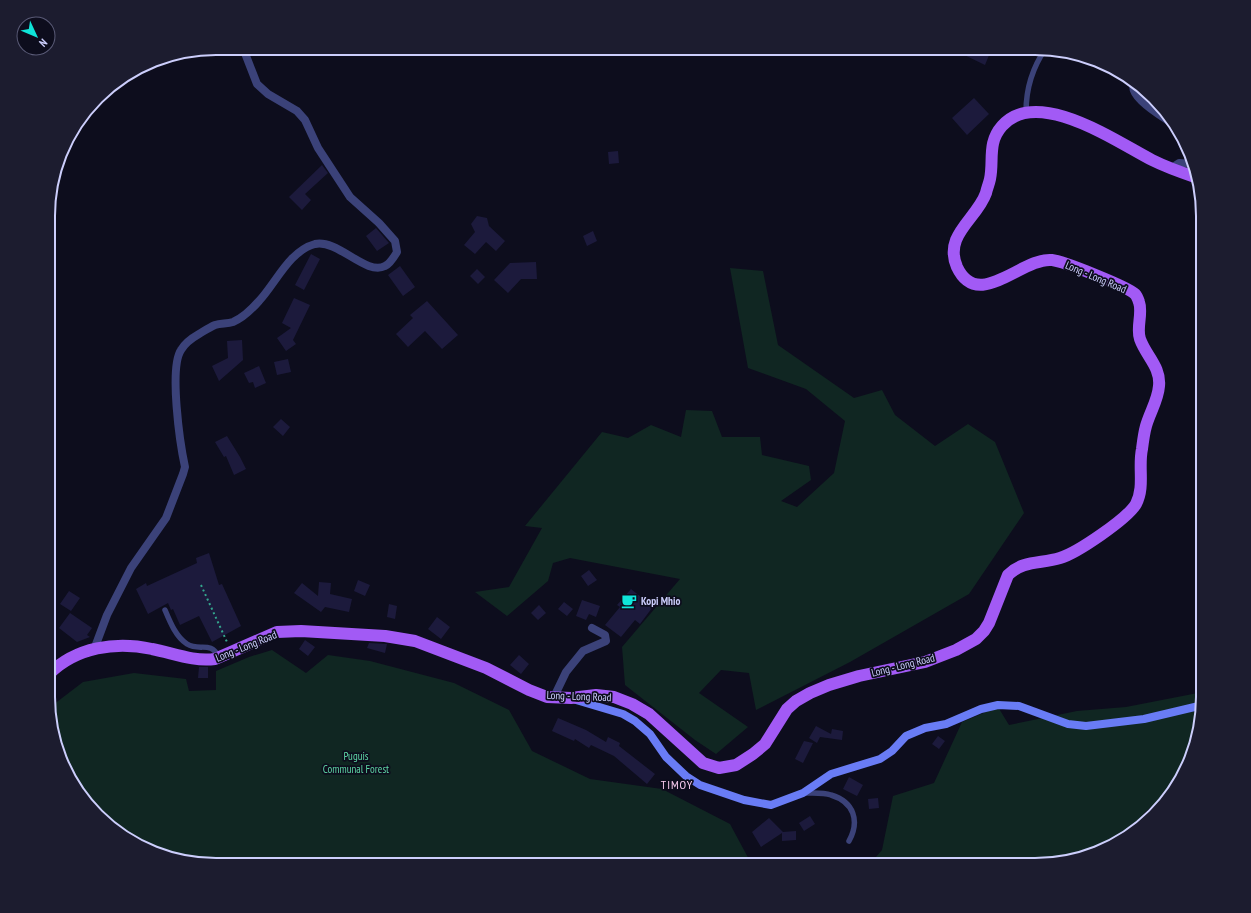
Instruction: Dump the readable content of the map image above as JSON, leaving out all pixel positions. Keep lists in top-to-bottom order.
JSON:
{
  "streets": {
    "main road": ["Long - Long Road"]
  },
  "districts": ["TIMOY"],
  "parks": ["Puguis Communal Forest"],
  "places": {
    "cafe": ["Kopi Mhio"]
  },
  "north": "bottom right"
}
